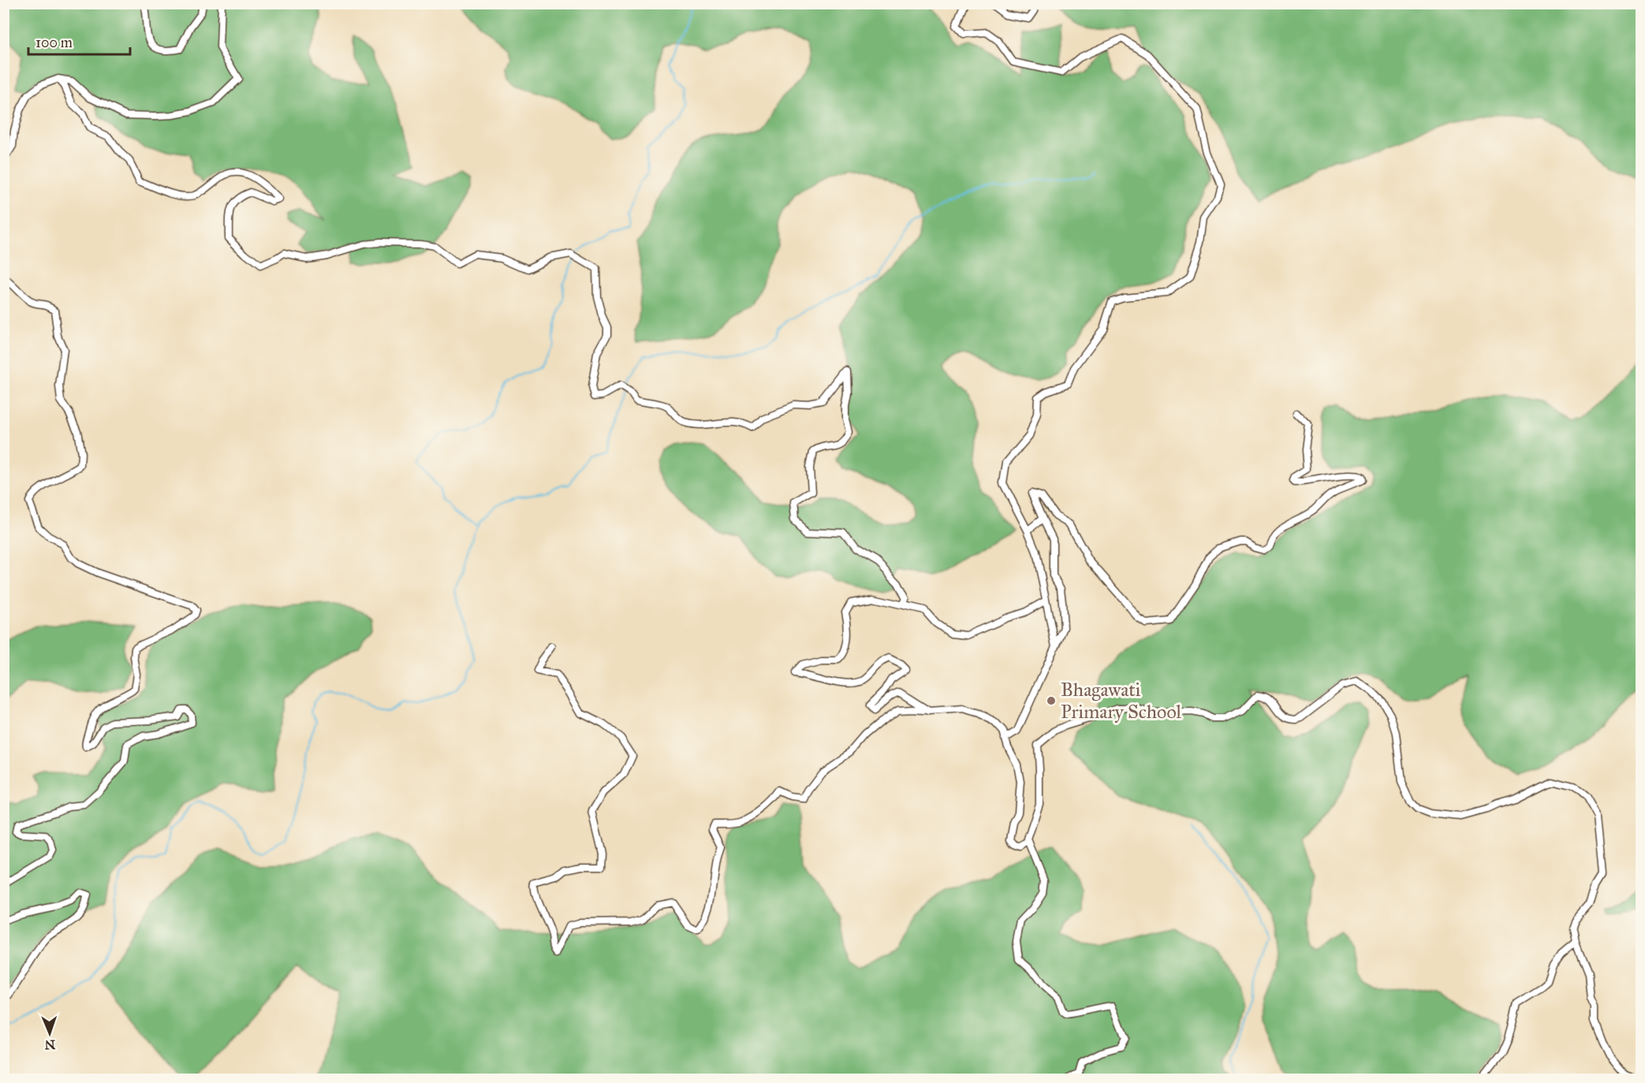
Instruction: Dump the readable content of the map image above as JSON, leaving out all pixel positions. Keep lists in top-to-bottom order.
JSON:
{
  "places": ["Bhagawati Primary School"],
  "scale_bar": "100 m",
  "north": "bottom"
}
